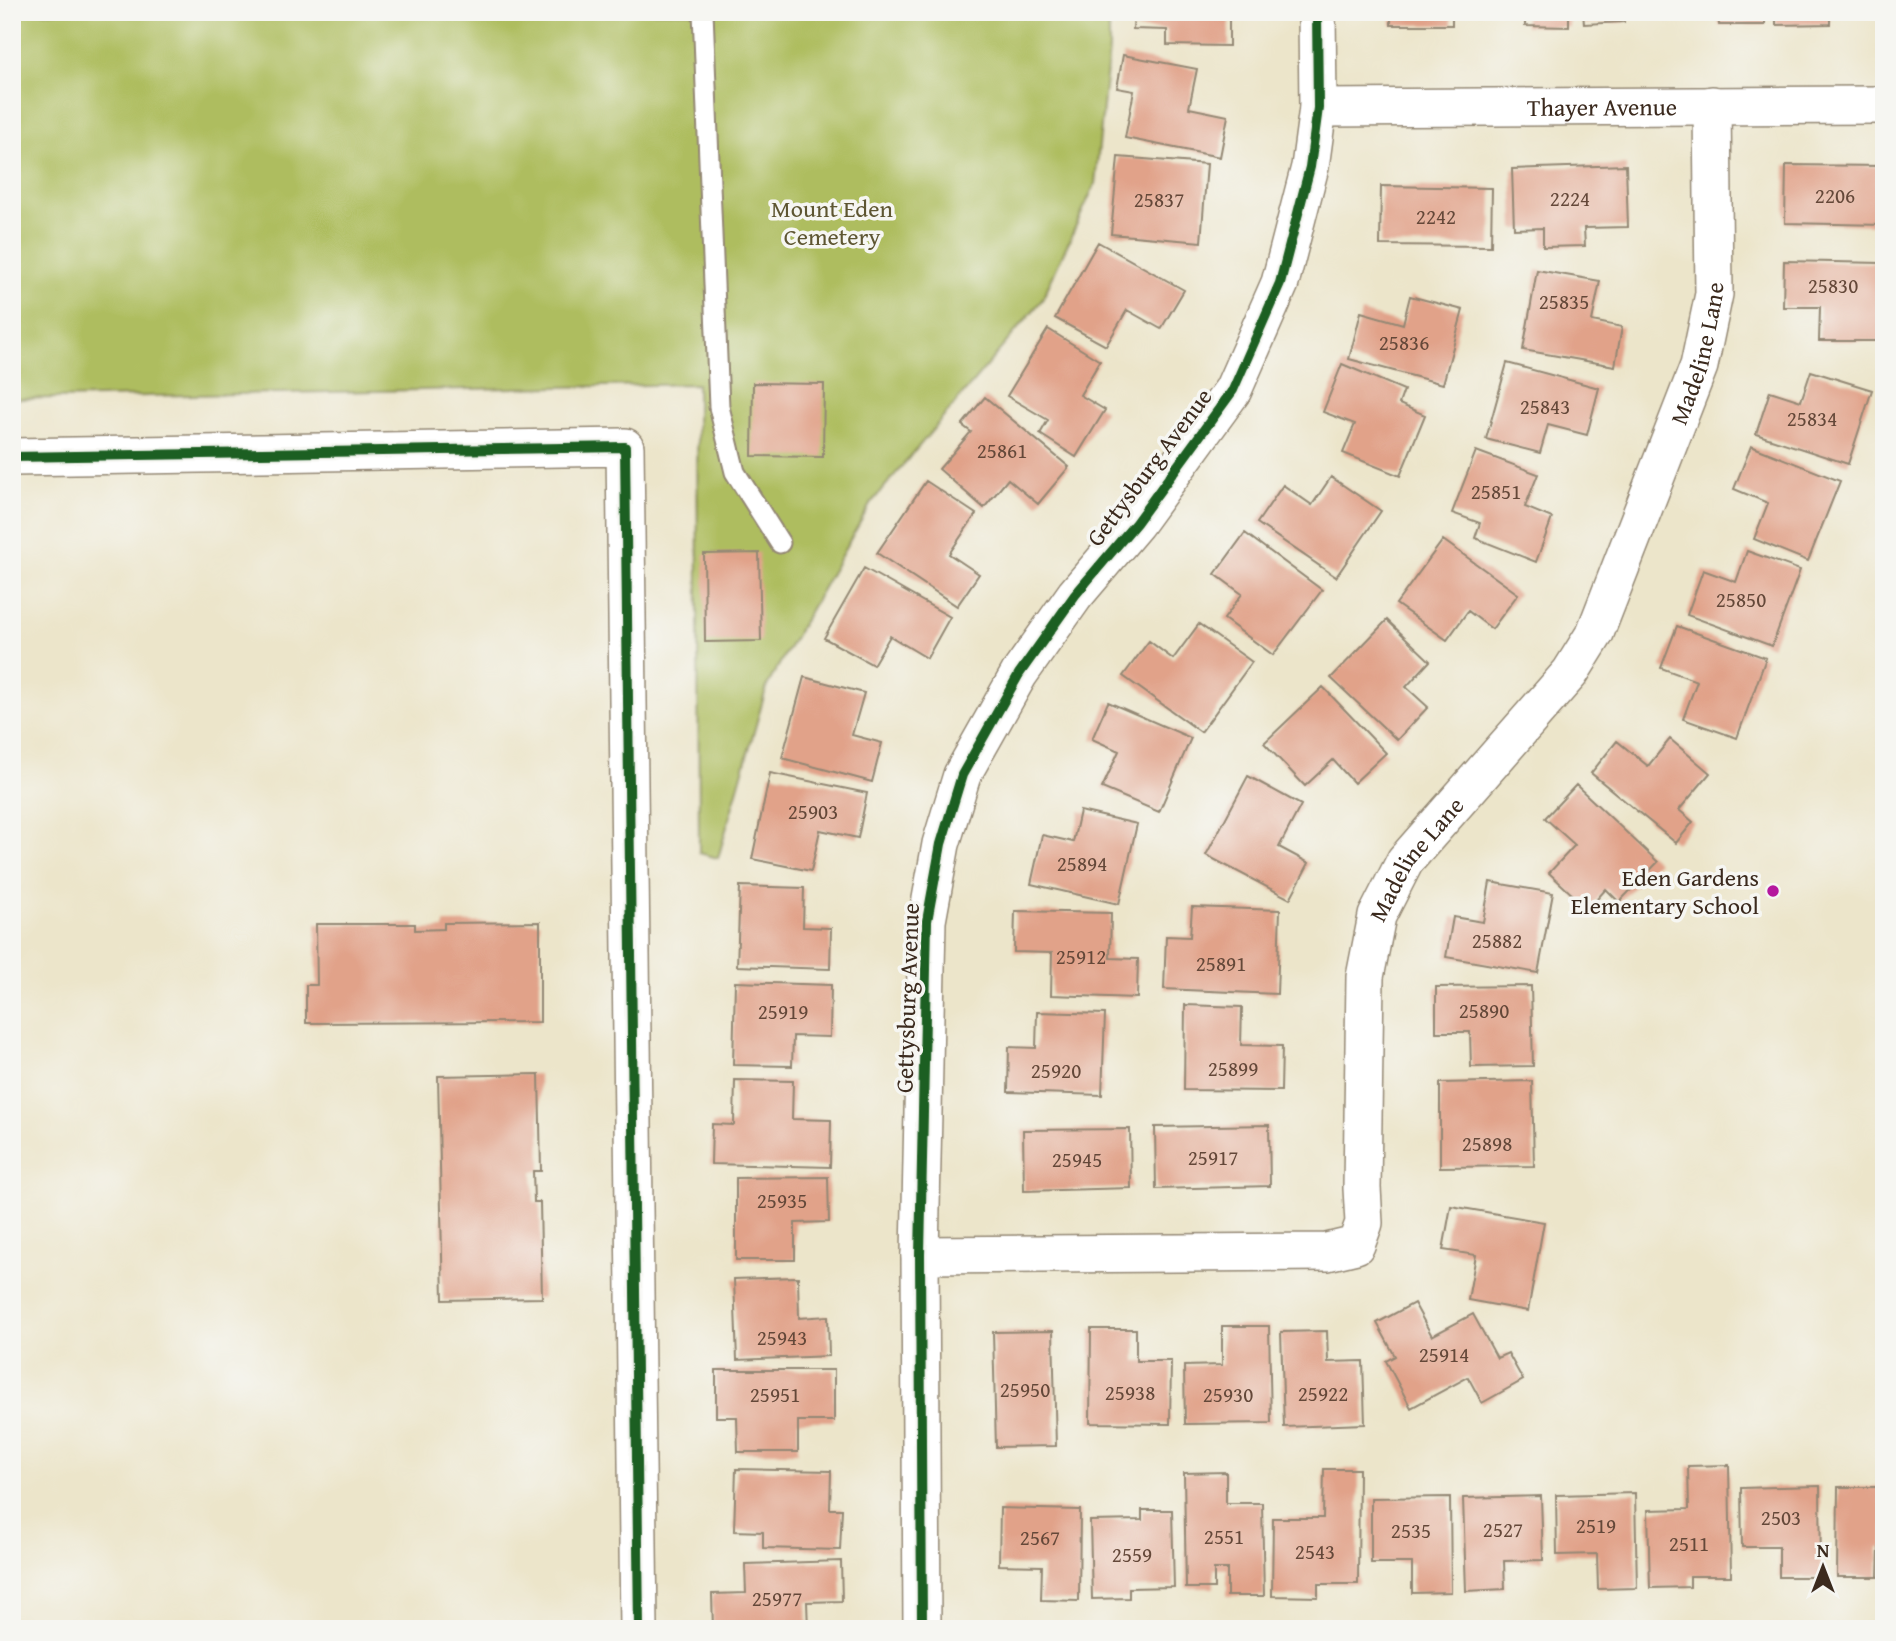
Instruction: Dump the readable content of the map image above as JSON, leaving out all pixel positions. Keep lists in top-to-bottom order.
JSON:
{
  "streets": {
    "street": ["Thayer Avenue", "Madeline Lane", "Gettysburg Avenue"]
  },
  "crossings": [
    ["Thayer Avenue", "Madeline Lane"],
    ["Thayer Avenue", "Gettysburg Avenue"],
    ["Madeline Lane", "Gettysburg Avenue"]
  ],
  "parks": ["Mount Eden Cemetery"],
  "places": ["Eden Gardens Elementary School"],
  "house_numbers": [
    "2206",
    "2224",
    "25837",
    "2242",
    "25830",
    "25835",
    "25836",
    "25843",
    "25834",
    "25861",
    "25851",
    "25850",
    "25903",
    "25894",
    "25882",
    "25912",
    "25891",
    "25890",
    "25919",
    "25899",
    "25920",
    "25898",
    "25917",
    "25945",
    "25935",
    "25943",
    "25914",
    "25950",
    "25938",
    "25922",
    "25951",
    "25930",
    "2503",
    "2519",
    "2527",
    "2535",
    "2551",
    "2567",
    "2511",
    "2543",
    "2559",
    "25977"
  ],
  "north": "top"
}
